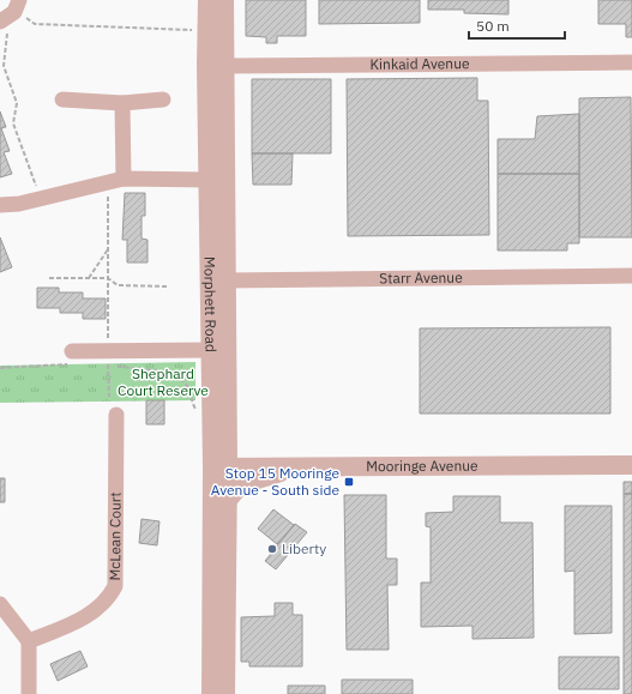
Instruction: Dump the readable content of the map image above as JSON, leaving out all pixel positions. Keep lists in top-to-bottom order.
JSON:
{
  "streets": {
    "street": [
      "Kinkaid Avenue",
      "Starr Avenue",
      "Morphett Road",
      "Mooringe Avenue",
      "McLean Court"
    ]
  },
  "crossings": [
    ["Kinkaid Avenue", "Morphett Road"],
    ["Starr Avenue", "Morphett Road"],
    ["Morphett Road", "Mooringe Avenue"]
  ],
  "parks": ["Shephard Court Reserve"],
  "places": {
    "transit": ["Stop 15 Mooringe Avenue - South side"],
    "other": ["Liberty"]
  },
  "scale_bar": "50 m"
}
